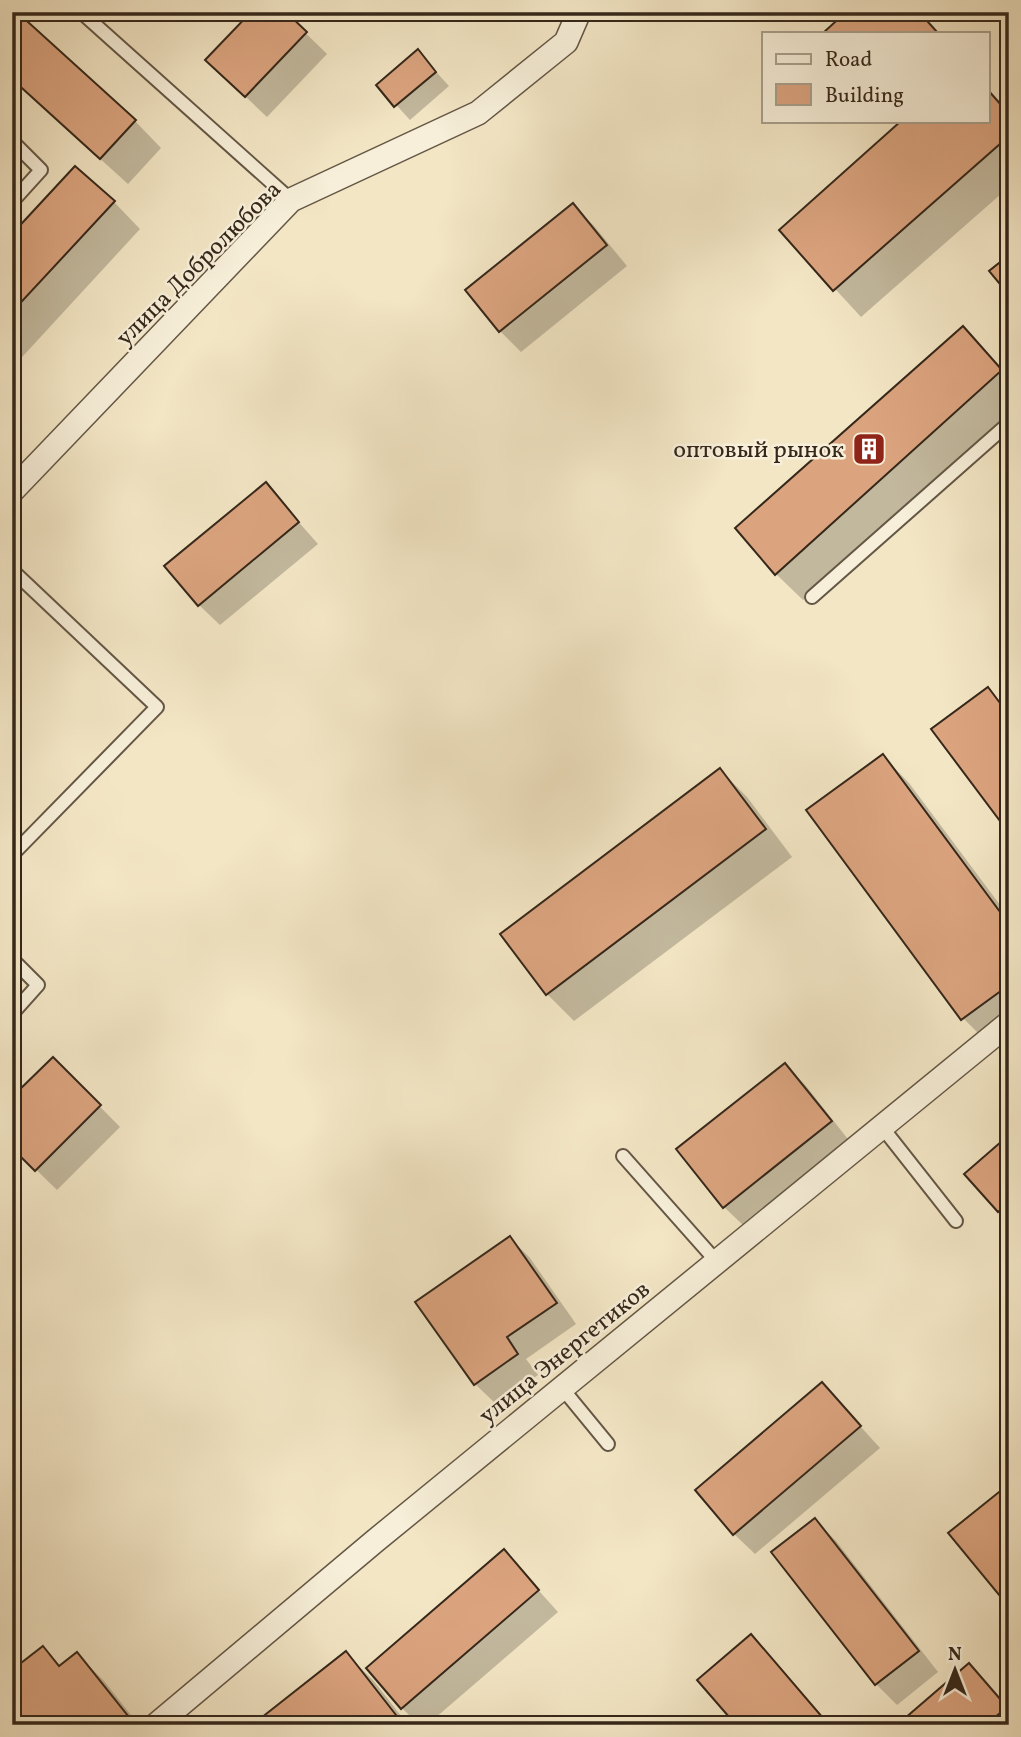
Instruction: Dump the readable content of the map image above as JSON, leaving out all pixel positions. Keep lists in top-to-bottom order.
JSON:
{
  "streets": {
    "street": ["улица Добролюбова", "улица Энергетиков"]
  },
  "places": {
    "building": ["оптовый рынок"]
  },
  "legend": ["Road", "Building"],
  "north": "top"
}
